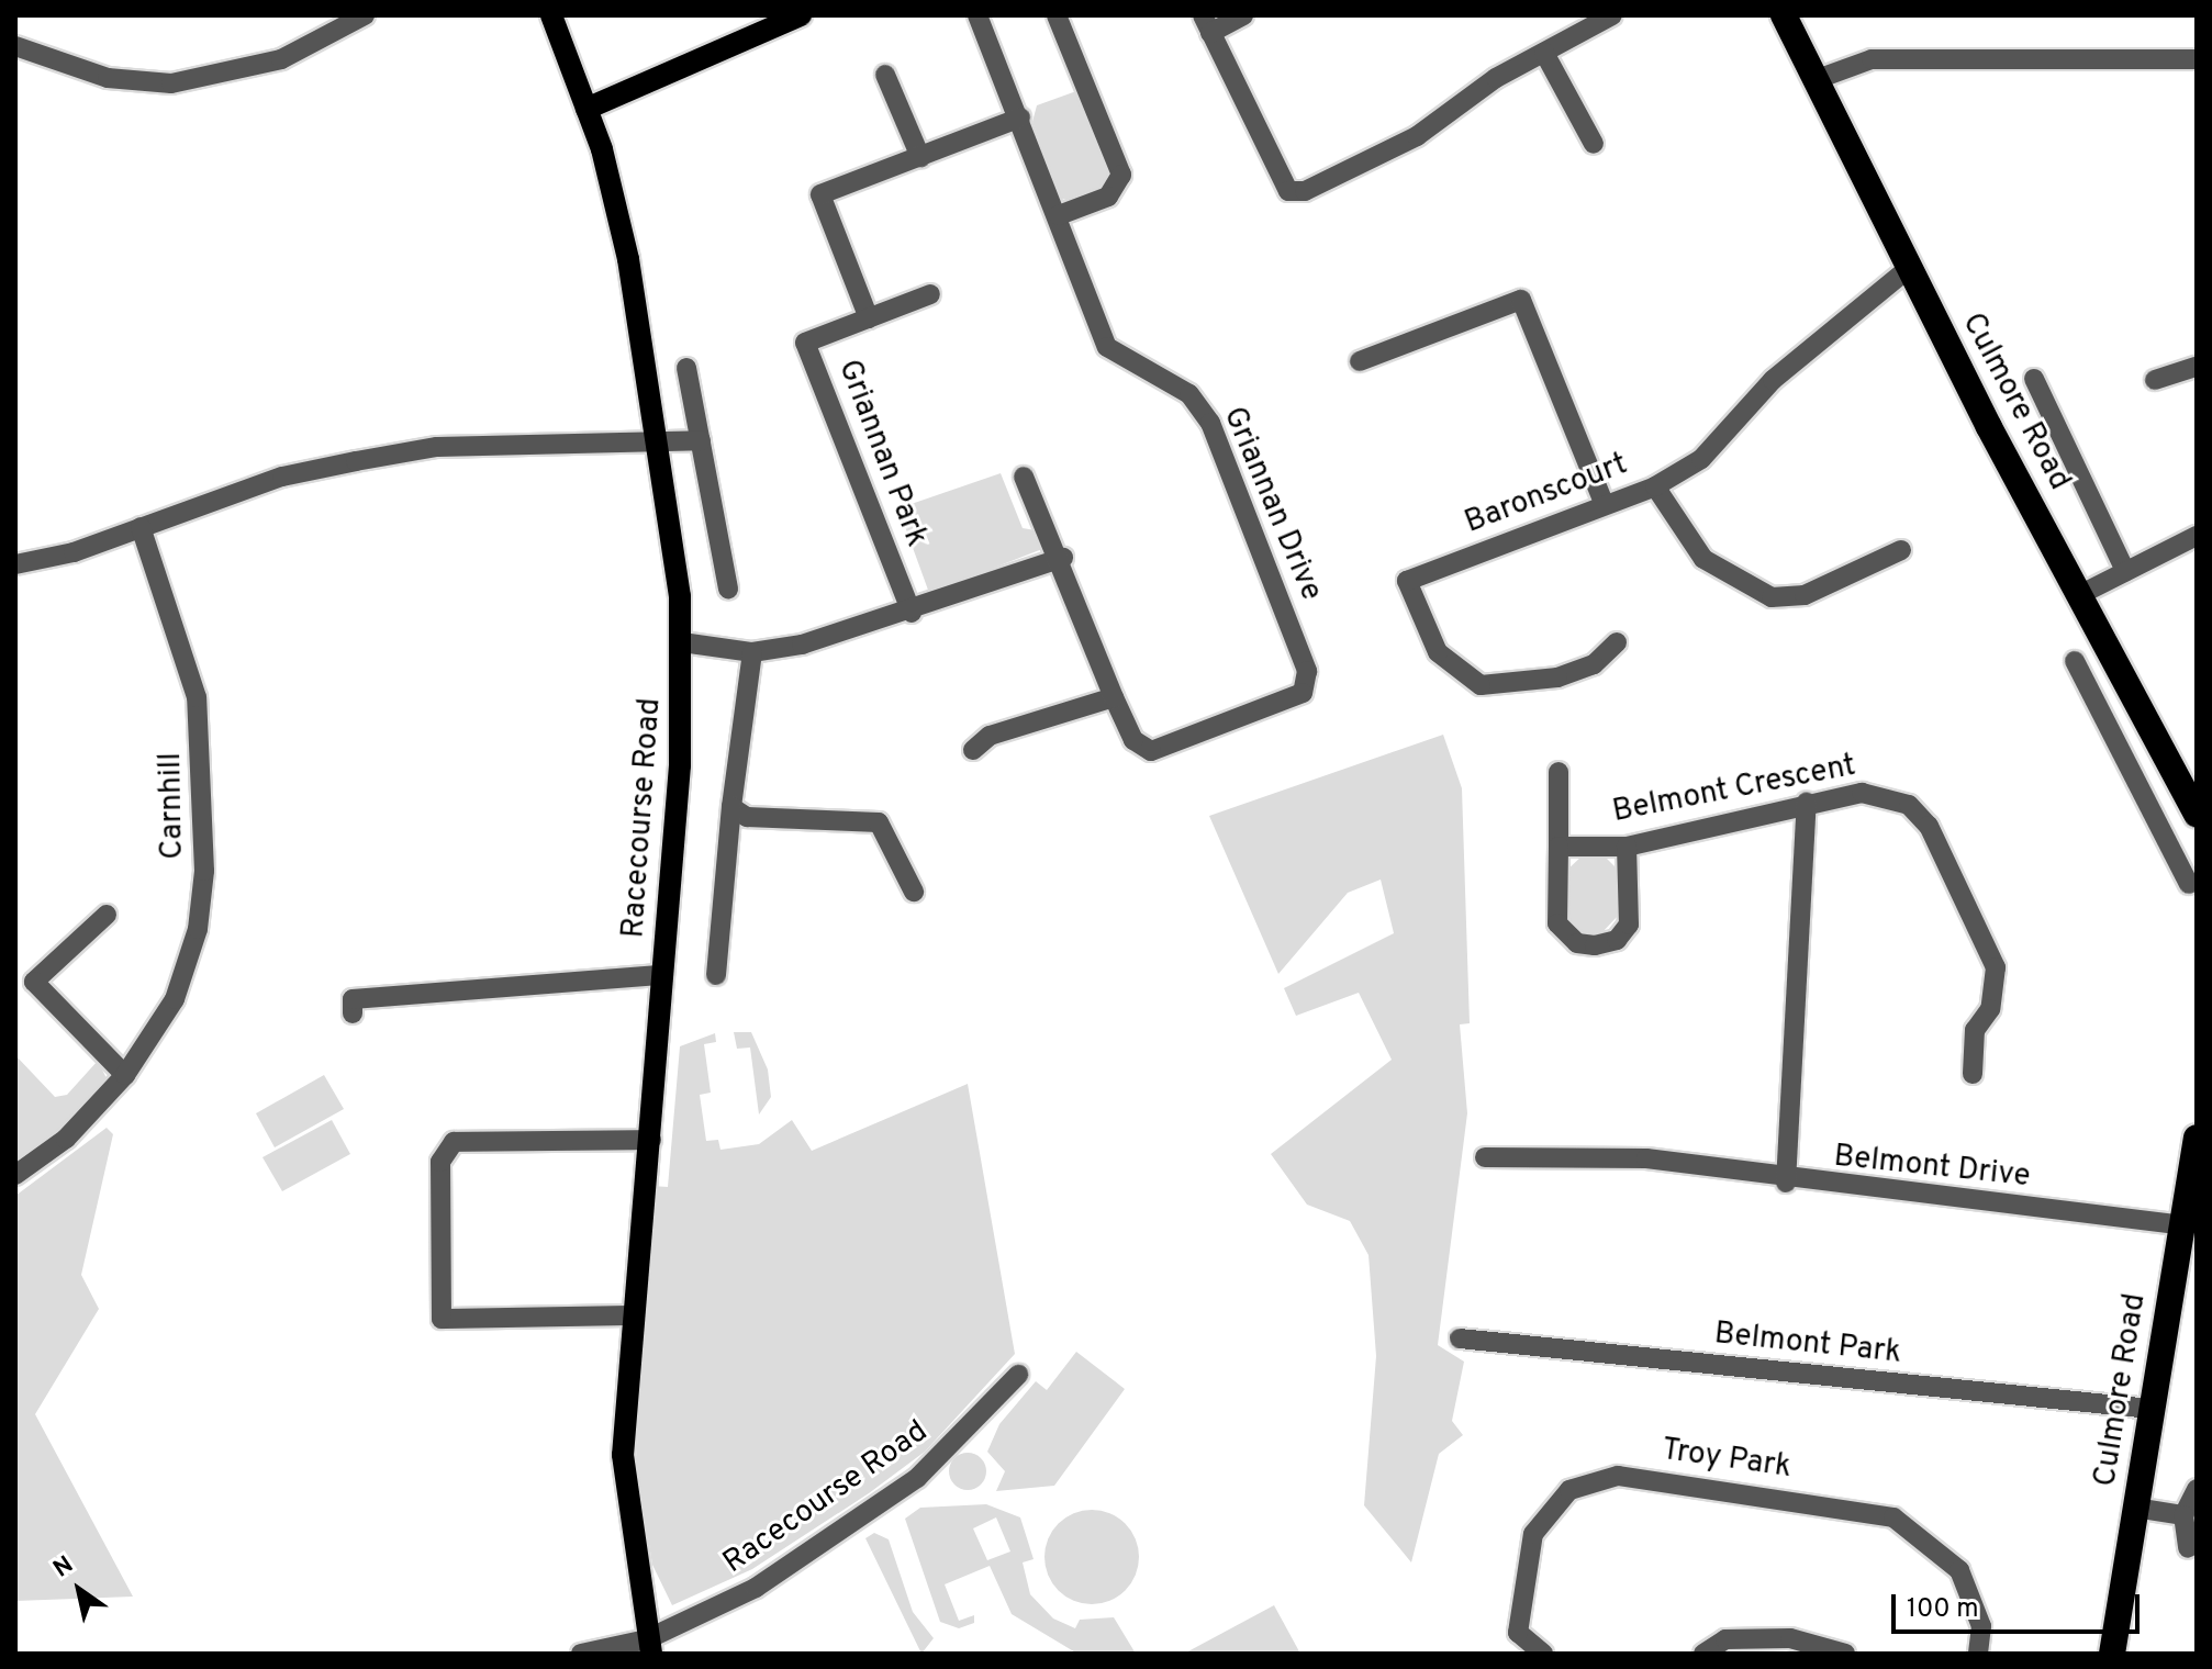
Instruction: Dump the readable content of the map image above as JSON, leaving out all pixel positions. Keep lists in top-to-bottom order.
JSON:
{
  "streets": {
    "highway": ["Culmore Road"],
    "main road": ["Racecourse Road"],
    "street": [
      "Griannan Park",
      "Baronscourt",
      "Griannan Drive",
      "Belmont Crescent",
      "Carnhill",
      "Belmont Drive",
      "Belmont Park",
      "Troy Park"
    ]
  },
  "crossings": [
    ["Culmore Road", "Baronscourt"],
    ["Culmore Road", "Belmont Drive"],
    ["Culmore Road", "Belmont Park"]
  ],
  "scale_bar": "100 m",
  "north": "top left"
}
